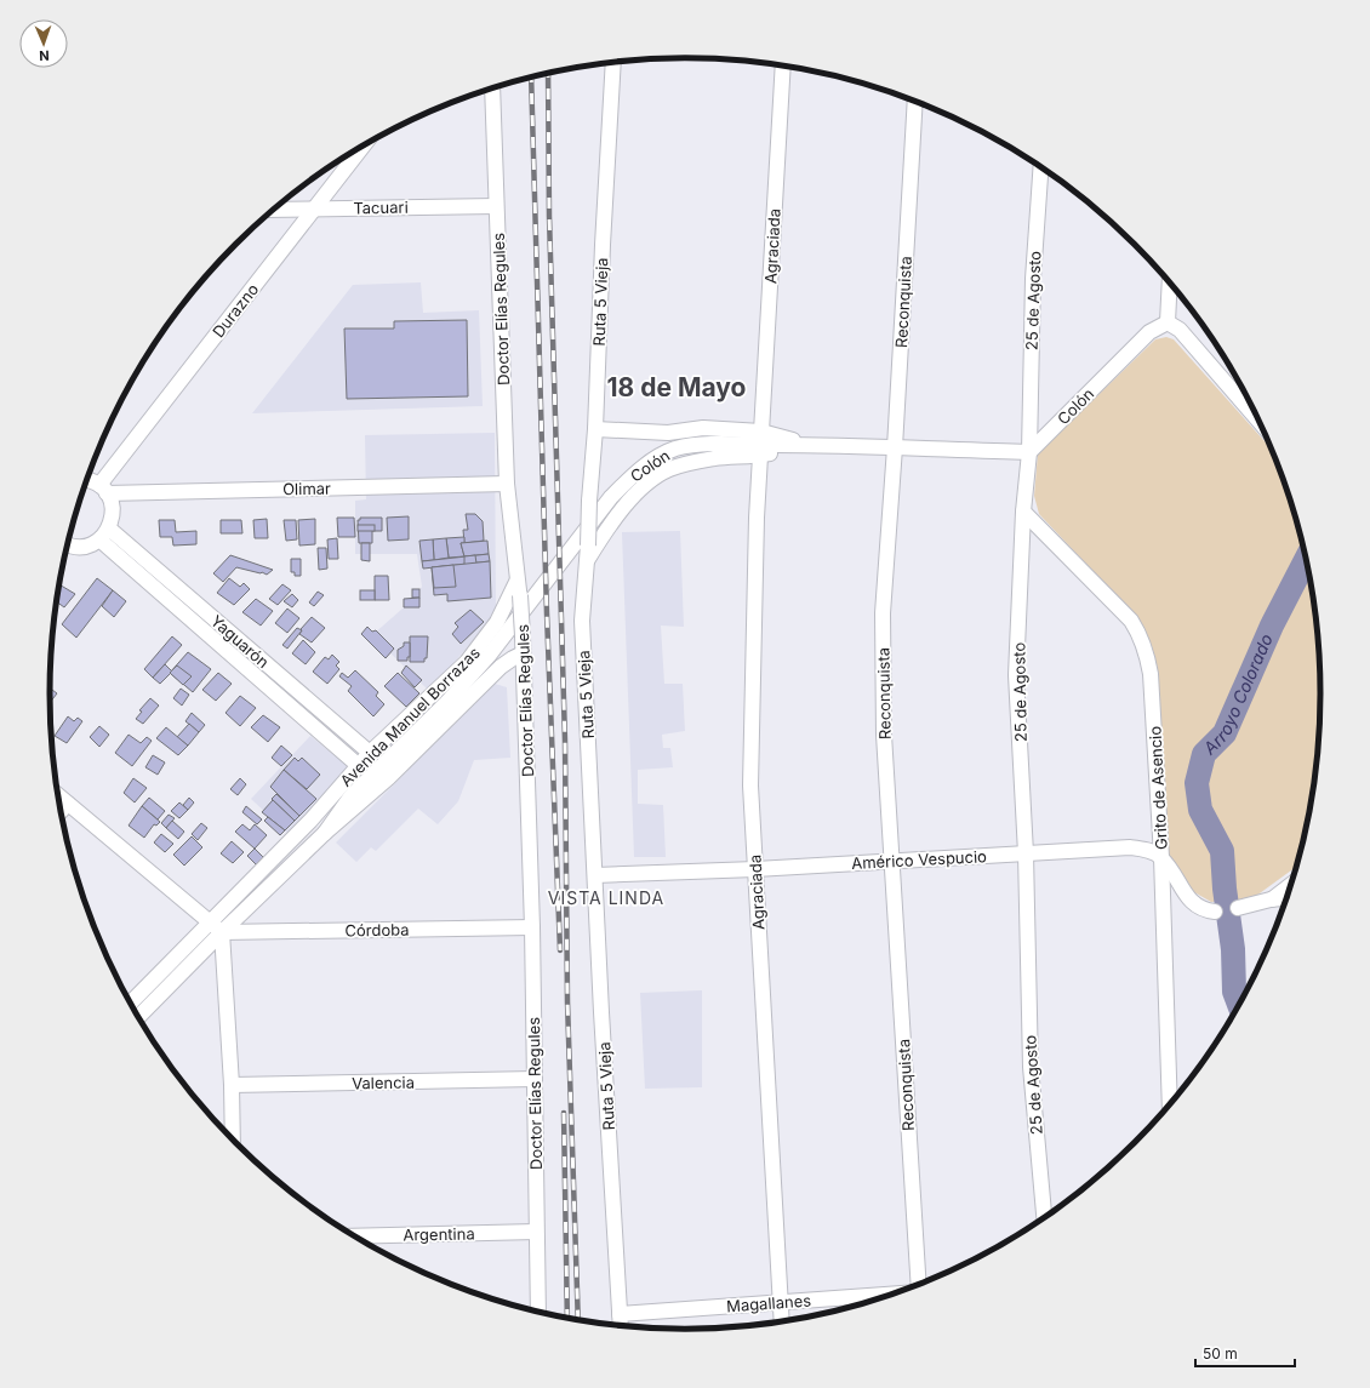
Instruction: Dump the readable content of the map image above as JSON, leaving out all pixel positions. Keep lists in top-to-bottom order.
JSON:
{
  "streets": {
    "street": [
      "Tacuari",
      "Agraciada",
      "25 de Agosto",
      "Ruta 5 Vieja",
      "Reconquista",
      "Doctor Elías Regules",
      "Durazno",
      "Colón",
      "Olimar",
      "Yaguarón",
      "Avenida Manuel Borrazas",
      "Grito de Asencio",
      "Américo Vespucio",
      "Córdoba",
      "Valencia",
      "Argentina",
      "Magallanes"
    ]
  },
  "crossings": [
    ["Tacuari", "Doctor Elías Regules"],
    ["Tacuari", "Durazno"],
    ["Agraciada", "Colón"],
    ["Agraciada", "Américo Vespucio"],
    ["Agraciada", "Magallanes"],
    ["25 de Agosto", "Colón"],
    ["25 de Agosto", "Grito de Asencio"],
    ["25 de Agosto", "Américo Vespucio"],
    ["Ruta 5 Vieja", "Colón"],
    ["Ruta 5 Vieja", "Américo Vespucio"],
    ["Ruta 5 Vieja", "Magallanes"],
    ["Reconquista", "Colón"],
    ["Reconquista", "Américo Vespucio"],
    ["Doctor Elías Regules", "Olimar"],
    ["Doctor Elías Regules", "Avenida Manuel Borrazas"],
    ["Doctor Elías Regules", "Córdoba"],
    ["Doctor Elías Regules", "Valencia"],
    ["Doctor Elías Regules", "Argentina"],
    ["Durazno", "Olimar"],
    ["Colón", "Avenida Manuel Borrazas"],
    ["Yaguarón", "Avenida Manuel Borrazas"],
    ["Avenida Manuel Borrazas", "Córdoba"],
    ["Grito de Asencio", "Américo Vespucio"]
  ],
  "districts": ["18 de Mayo", "VISTA LINDA"],
  "water": ["Arroyo Colorado"],
  "scale_bar": "50 m",
  "north": "bottom"
}
